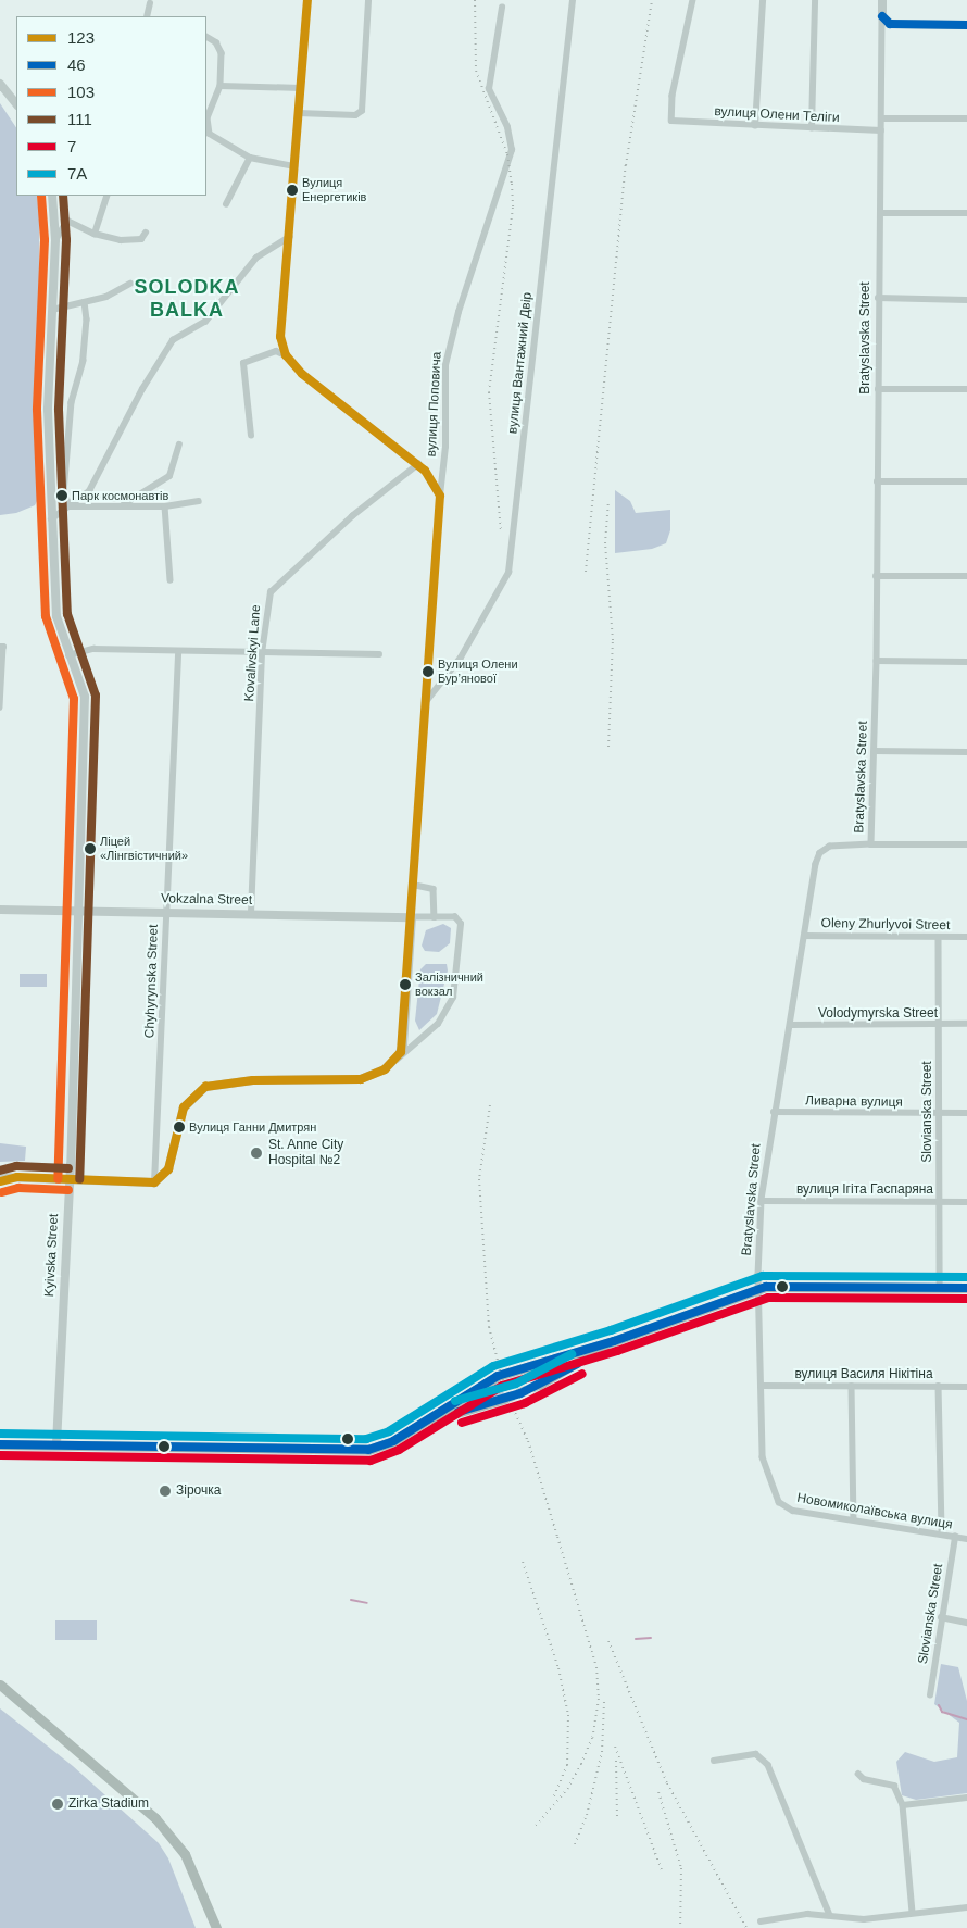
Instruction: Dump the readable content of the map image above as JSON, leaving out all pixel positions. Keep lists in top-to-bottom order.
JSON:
{
  "streets": {
    "street": [
      "вулиця Олени Теліги",
      "Bratyslavska Street",
      "вулиця Вантажний Двір",
      "вулиця Поповича",
      "Kovalivskyi Lane",
      "Vokzalna Street",
      "Oleny Zhurlyvoi Street",
      "Chyhyrynska Street",
      "Volodymyrska Street",
      "Ливарна вулиця",
      "Slovianska Street",
      "вулиця Ігіта Гаспаряна",
      "Kyivska Street",
      "вулиця Василя Нікітіна",
      "Новомиколаївська вулиця"
    ]
  },
  "crossings": [
    ["вулиця Олени Теліги", "Bratyslavska Street"],
    ["Bratyslavska Street", "Oleny Zhurlyvoi Street"],
    ["Bratyslavska Street", "Volodymyrska Street"],
    ["Bratyslavska Street", "Ливарна вулиця"],
    ["Bratyslavska Street", "вулиця Ігіта Гаспаряна"],
    ["Bratyslavska Street", "вулиця Василя Нікітіна"],
    ["Bratyslavska Street", "Новомиколаївська вулиця"],
    ["вулиця Вантажний Двір", "вулиця Поповича"],
    ["вулиця Поповича", "Vokzalna Street"],
    ["Kovalivskyi Lane", "Vokzalna Street"],
    ["Vokzalna Street", "Chyhyrynska Street"],
    ["Vokzalna Street", "Kyivska Street"],
    ["Oleny Zhurlyvoi Street", "Slovianska Street"],
    ["Volodymyrska Street", "Slovianska Street"],
    ["Ливарна вулиця", "Slovianska Street"],
    ["Slovianska Street", "вулиця Ігіта Гаспаряна"],
    ["Slovianska Street", "Новомиколаївська вулиця"]
  ],
  "districts": ["SOLODKA BALKA"],
  "places": [
    "Вулиця Енергетиків",
    "Парк космонавтів",
    "Вулиця Олени Бур’янової",
    "Ліцей «Лінгвістичний»",
    "Залізничний вокзал",
    "Вулиця Ганни Дмитрян",
    "St. Anne City Hospital №2",
    "Зірочка",
    "Zirka Stadium"
  ],
  "lines": [
    "transit line 123",
    "transit line 46",
    "transit line 103",
    "transit line 111",
    "transit line 7А",
    "transit line 7"
  ],
  "legend": [
    "123",
    "46",
    "103",
    "111",
    "7",
    "7А"
  ]
}
